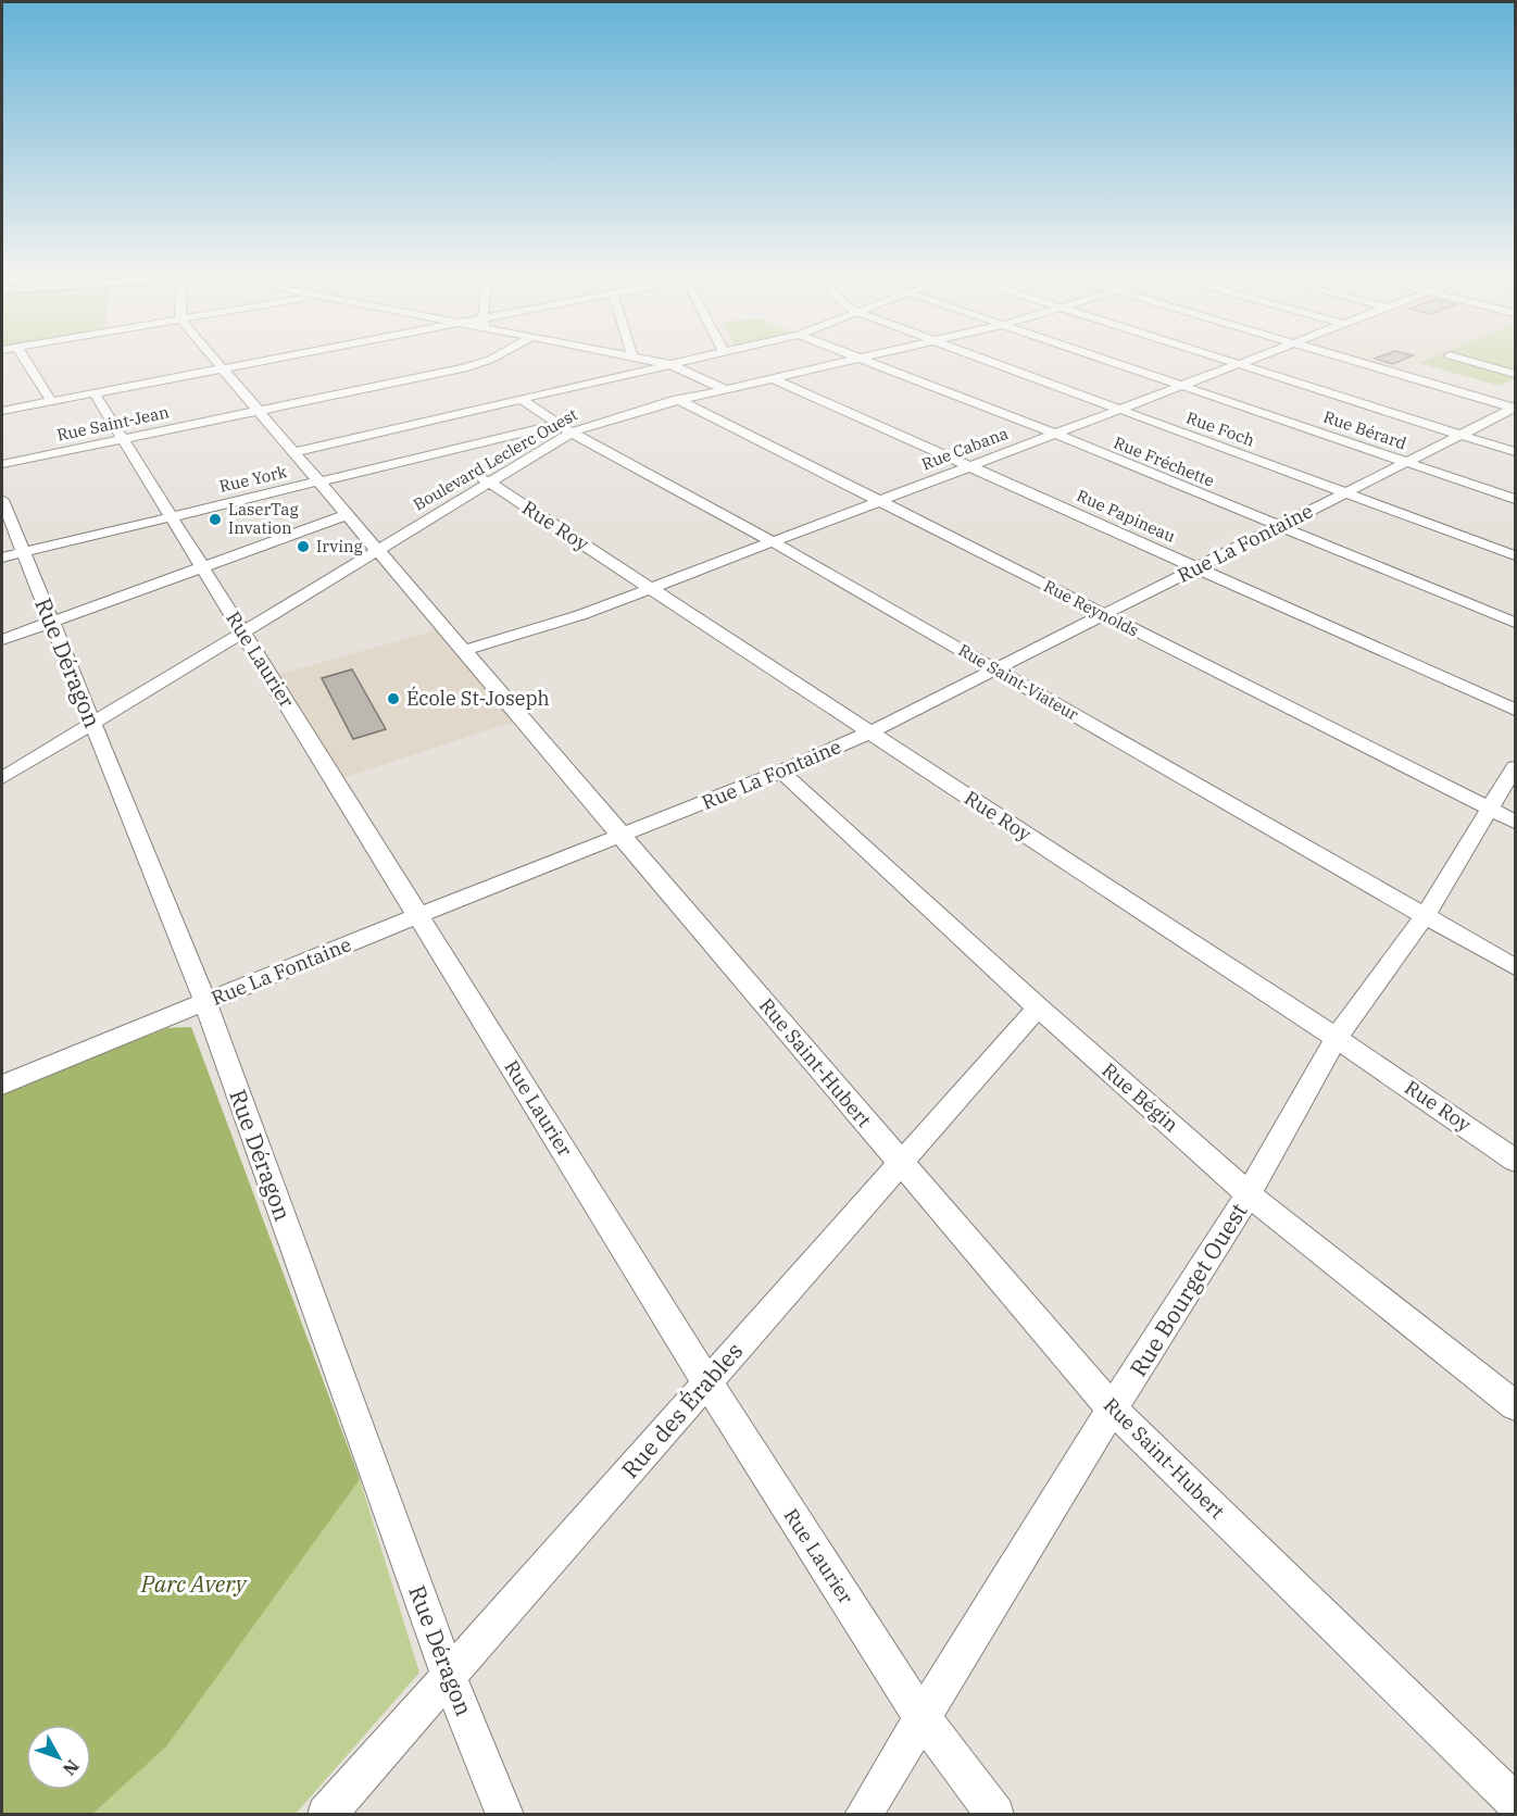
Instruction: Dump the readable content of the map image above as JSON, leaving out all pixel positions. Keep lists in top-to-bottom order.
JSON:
{
  "streets": {
    "street": [
      "Rue Saint-Jean",
      "Rue Foch",
      "Rue Bérard",
      "Rue Cabana",
      "Boulevard Leclerc Ouest",
      "Rue Fréchette",
      "Rue York",
      "Rue Papineau",
      "Rue Roy",
      "Rue La Fontaine",
      "Rue Reynolds",
      "Rue Laurier",
      "Rue Déragon",
      "Rue Saint-Viateur",
      "Rue Saint-Hubert",
      "Rue Bégin",
      "Rue Bourget Ouest",
      "Rue des Érables"
    ]
  },
  "crossings": [
    ["Rue Saint-Jean", "Rue Laurier"],
    ["Rue Saint-Jean", "Rue Saint-Hubert"],
    ["Rue Foch", "Rue Cabana"],
    ["Rue Foch", "Rue La Fontaine"],
    ["Rue Bérard", "Rue Cabana"],
    ["Rue Bérard", "Rue La Fontaine"],
    ["Rue Cabana", "Rue Fréchette"],
    ["Rue Cabana", "Rue Papineau"],
    ["Rue Cabana", "Rue Roy"],
    ["Rue Cabana", "Rue Reynolds"],
    ["Rue Cabana", "Rue Saint-Viateur"],
    ["Rue Cabana", "Rue Saint-Hubert"],
    ["Boulevard Leclerc Ouest", "Rue Fréchette"],
    ["Boulevard Leclerc Ouest", "Rue York"],
    ["Boulevard Leclerc Ouest", "Rue Papineau"],
    ["Boulevard Leclerc Ouest", "Rue Roy"],
    ["Boulevard Leclerc Ouest", "Rue Reynolds"],
    ["Boulevard Leclerc Ouest", "Rue Laurier"],
    ["Boulevard Leclerc Ouest", "Rue Déragon"],
    ["Boulevard Leclerc Ouest", "Rue Saint-Viateur"],
    ["Boulevard Leclerc Ouest", "Rue Saint-Hubert"],
    ["Rue Fréchette", "Rue La Fontaine"],
    ["Rue York", "Rue Laurier"],
    ["Rue York", "Rue Déragon"],
    ["Rue York", "Rue Saint-Viateur"],
    ["Rue York", "Rue Saint-Hubert"],
    ["Rue Papineau", "Rue La Fontaine"],
    ["Rue Roy", "Rue La Fontaine"],
    ["Rue Roy", "Rue Bourget Ouest"],
    ["Rue La Fontaine", "Rue Reynolds"],
    ["Rue La Fontaine", "Rue Laurier"],
    ["Rue La Fontaine", "Rue Déragon"],
    ["Rue La Fontaine", "Rue Saint-Viateur"],
    ["Rue La Fontaine", "Rue Saint-Hubert"],
    ["Rue La Fontaine", "Rue Bégin"],
    ["Rue Reynolds", "Rue Bourget Ouest"],
    ["Rue Laurier", "Rue Bourget Ouest"],
    ["Rue Laurier", "Rue des Érables"],
    ["Rue Déragon", "Rue des Érables"],
    ["Rue Saint-Viateur", "Rue Bourget Ouest"],
    ["Rue Saint-Hubert", "Rue Bourget Ouest"],
    ["Rue Saint-Hubert", "Rue des Érables"],
    ["Rue Bégin", "Rue Bourget Ouest"],
    ["Rue Bégin", "Rue des Érables"]
  ],
  "parks": ["Parc Avery"],
  "places": ["LaserTag Invation", "Irving", "École St-Joseph"],
  "north": "bottom right"
}
